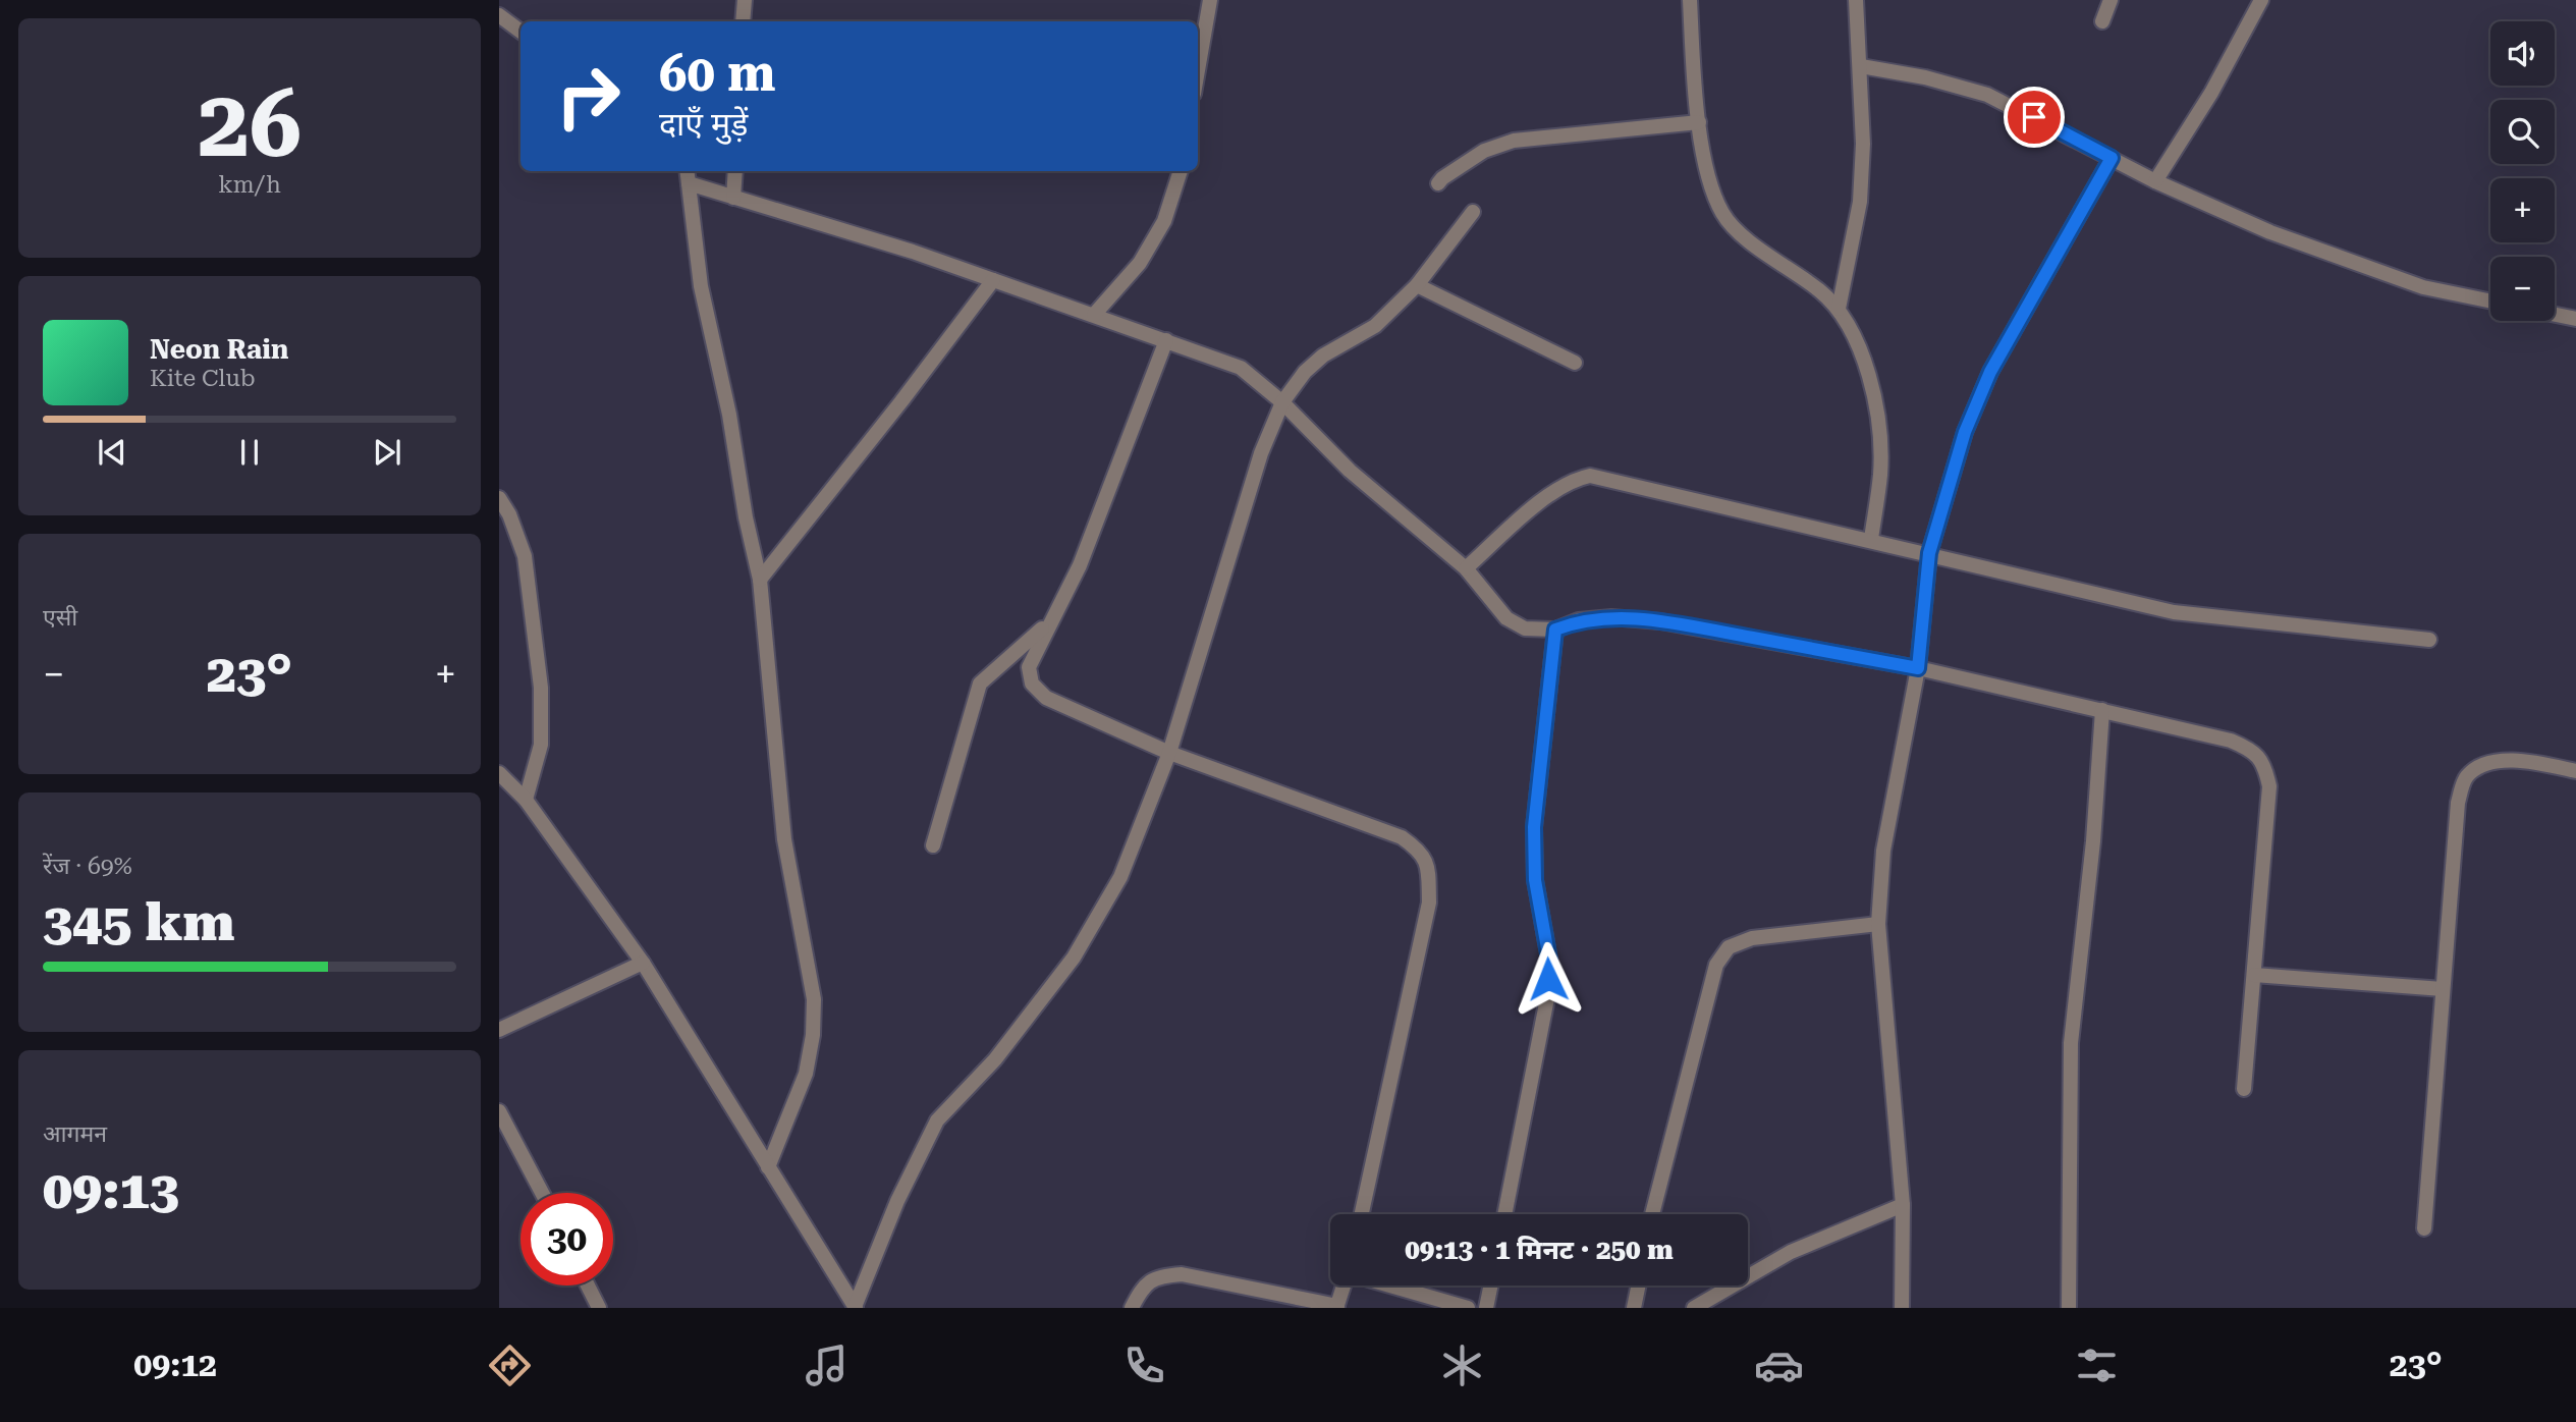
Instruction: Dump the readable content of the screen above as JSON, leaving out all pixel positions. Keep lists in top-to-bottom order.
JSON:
{
  "page": {
    "tile": [
      ["26", "km/h"],
      "एसी",
      ["रेंज · 69%", "345 km"],
      ["आगमन", "09:13"]
    ],
    "map_buttons": ["+", "−"],
    "turn": ["60 m", "दाएँ मुड़ें"],
    "song": ["Neon Rain", "Kite Club"],
    "heat": ["−", "23°", "+"],
    "limit": "30",
    "trip": "09:13 · 1 मिनट · 250 m",
    "tabs": ["09:12", "23°"]
  }
}
